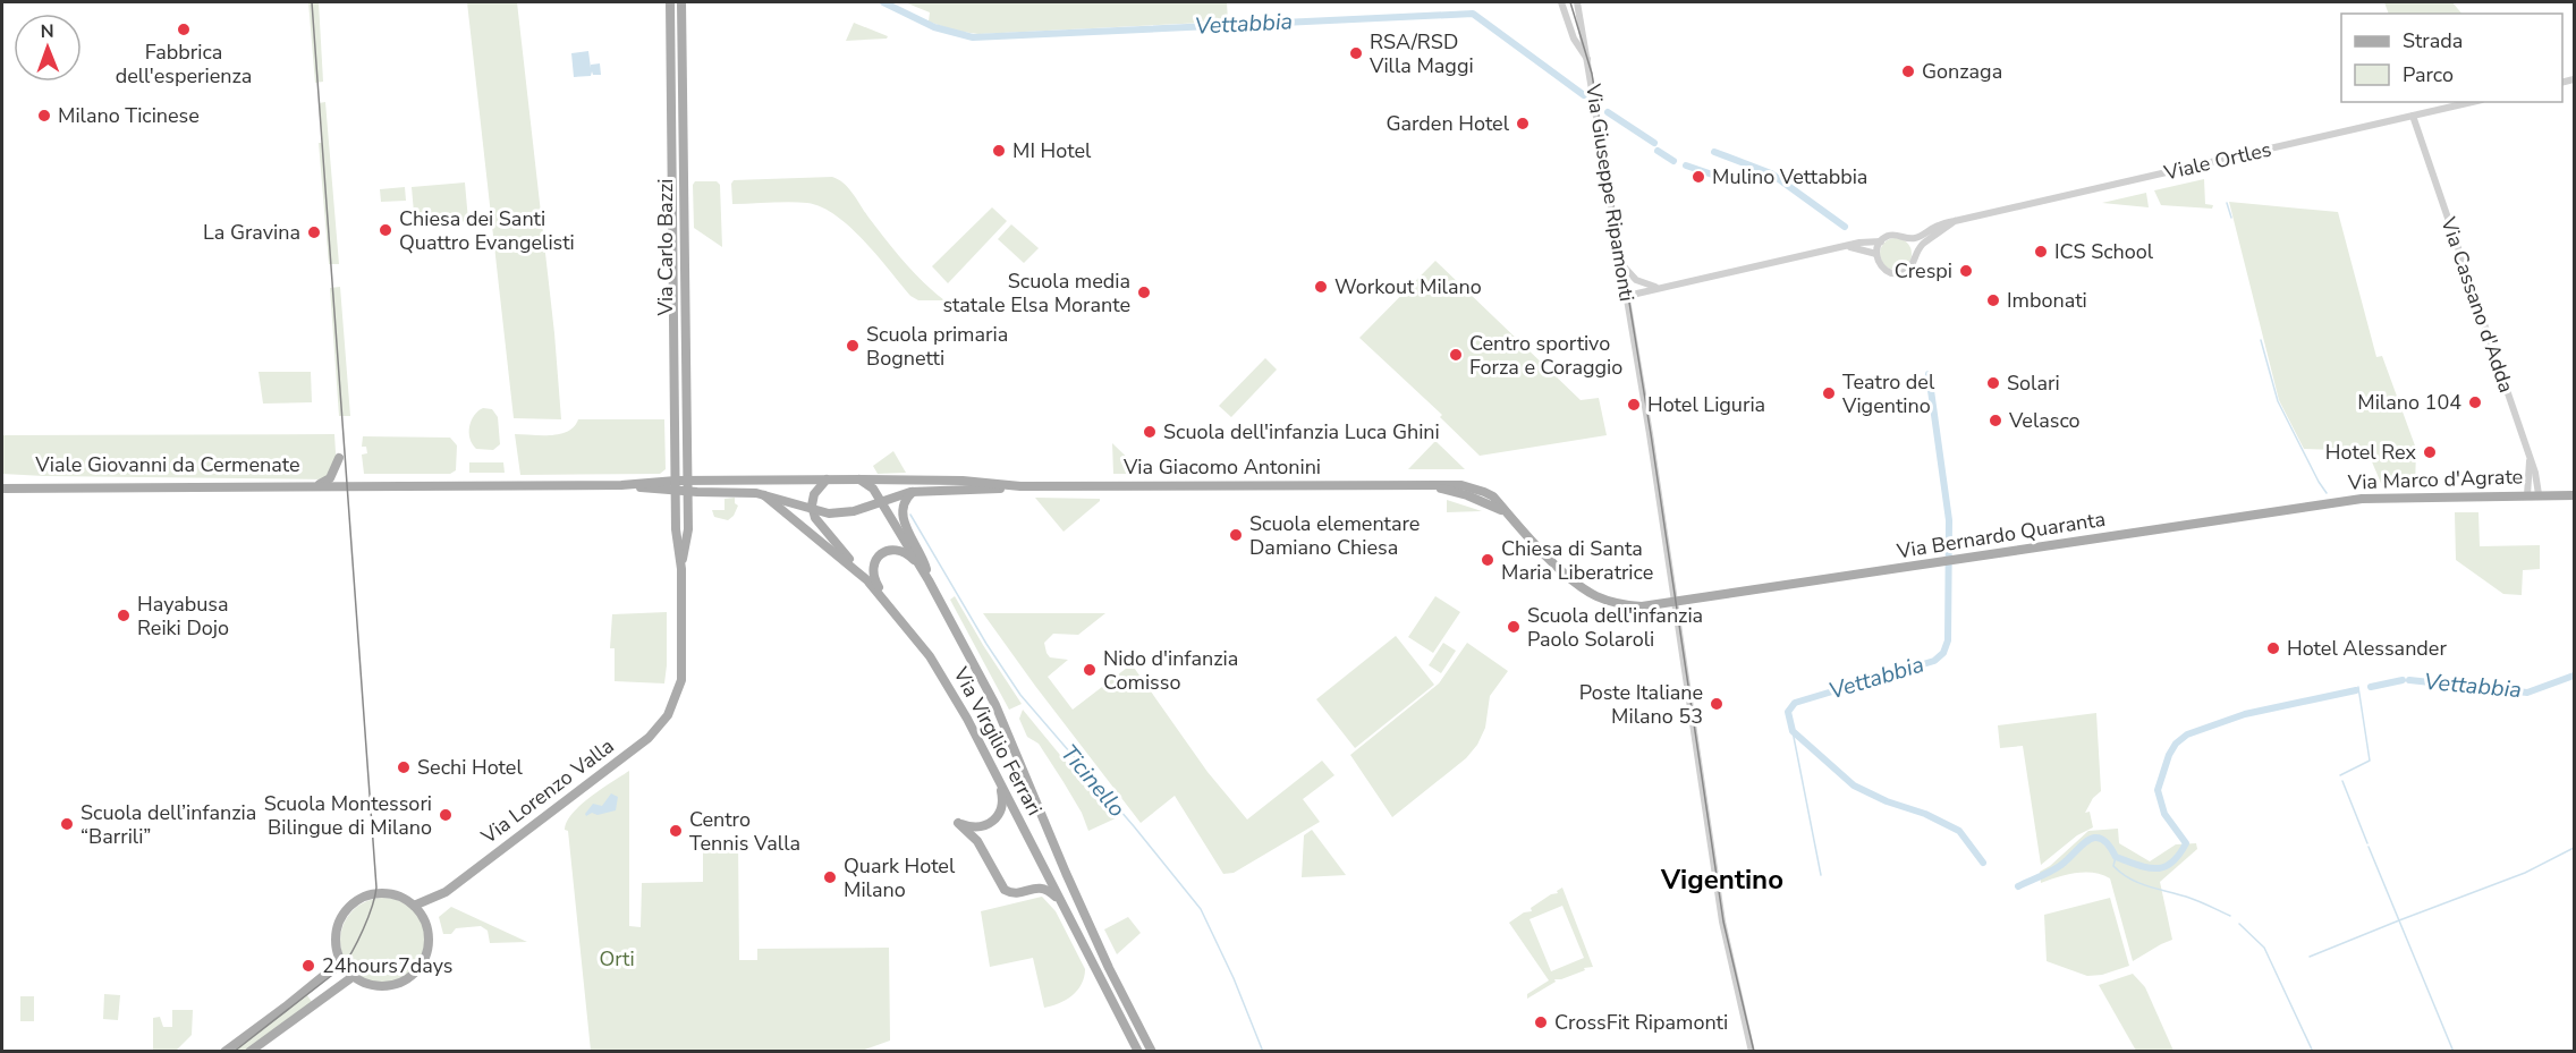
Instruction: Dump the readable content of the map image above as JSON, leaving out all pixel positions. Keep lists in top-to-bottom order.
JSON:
{
  "streets": {
    "main road": [
      "Via Carlo Bazzi",
      "Viale Giovanni da Cermenate",
      "Via Giacomo Antonini",
      "Via Marco d'Agrate",
      "Via Bernardo Quaranta",
      "Via Virgilio Ferrari",
      "Via Lorenzo Valla"
    ],
    "street": ["Viale Ortles", "Via Giuseppe Ripamonti", "Via Cassano d'Adda"]
  },
  "crossings": [
    ["Viale Ortles", "Via Giuseppe Ripamonti"],
    ["Viale Ortles", "Via Cassano d'Adda"],
    ["Via Giuseppe Ripamonti", "Via Bernardo Quaranta"],
    ["Via Carlo Bazzi", "Viale Giovanni da Cermenate"],
    ["Via Carlo Bazzi", "Via Giacomo Antonini"],
    ["Via Carlo Bazzi", "Via Lorenzo Valla"],
    ["Via Cassano d'Adda", "Via Marco d'Agrate"],
    ["Viale Giovanni da Cermenate", "Via Giacomo Antonini"],
    ["Via Giacomo Antonini", "Via Bernardo Quaranta"],
    ["Via Giacomo Antonini", "Via Virgilio Ferrari"],
    ["Via Marco d'Agrate", "Via Bernardo Quaranta"]
  ],
  "districts": ["Vigentino"],
  "water": ["Vettabbia", "Ticinello"],
  "parks": ["Orti"],
  "places": [
    "Fabbrica dell'esperienza",
    "RSA/RSD Villa Maggi",
    "Gonzaga",
    "Milano Ticinese",
    "Garden Hotel",
    "MI Hotel",
    "Mulino Vettabbia",
    "Chiesa dei Santi Quattro Evangelisti",
    "La Gravina",
    "ICS School",
    "Crespi",
    "Workout Milano",
    "Scuola media statale Elsa Morante",
    "Imbonati",
    "Scuola primaria Bognetti",
    "Centro sportivo Forza e Coraggio",
    "Solari",
    "Teatro del Vigentino",
    "Milano 104",
    "Hotel Liguria",
    "Velasco",
    "Scuola dell'infanzia Luca Ghini",
    "Hotel Rex",
    "Scuola elementare Damiano Chiesa",
    "Chiesa di Santa Maria Liberatrice",
    "Hayabusa Reiki Dojo",
    "Scuola dell'infanzia Paolo Solaroli",
    "Hotel Alessander",
    "Nido d'infanzia Comisso",
    "Poste Italiane Milano 53",
    "Sechi Hotel",
    "Scuola Montessori Bilingue di Milano",
    "Scuola dell’infanzia “Barrili”",
    "Centro Tennis Valla",
    "Quark Hotel Milano",
    "24hours7days",
    "CrossFit Ripamonti"
  ],
  "legend": ["Strada", "Parco"],
  "north": "top"
}
